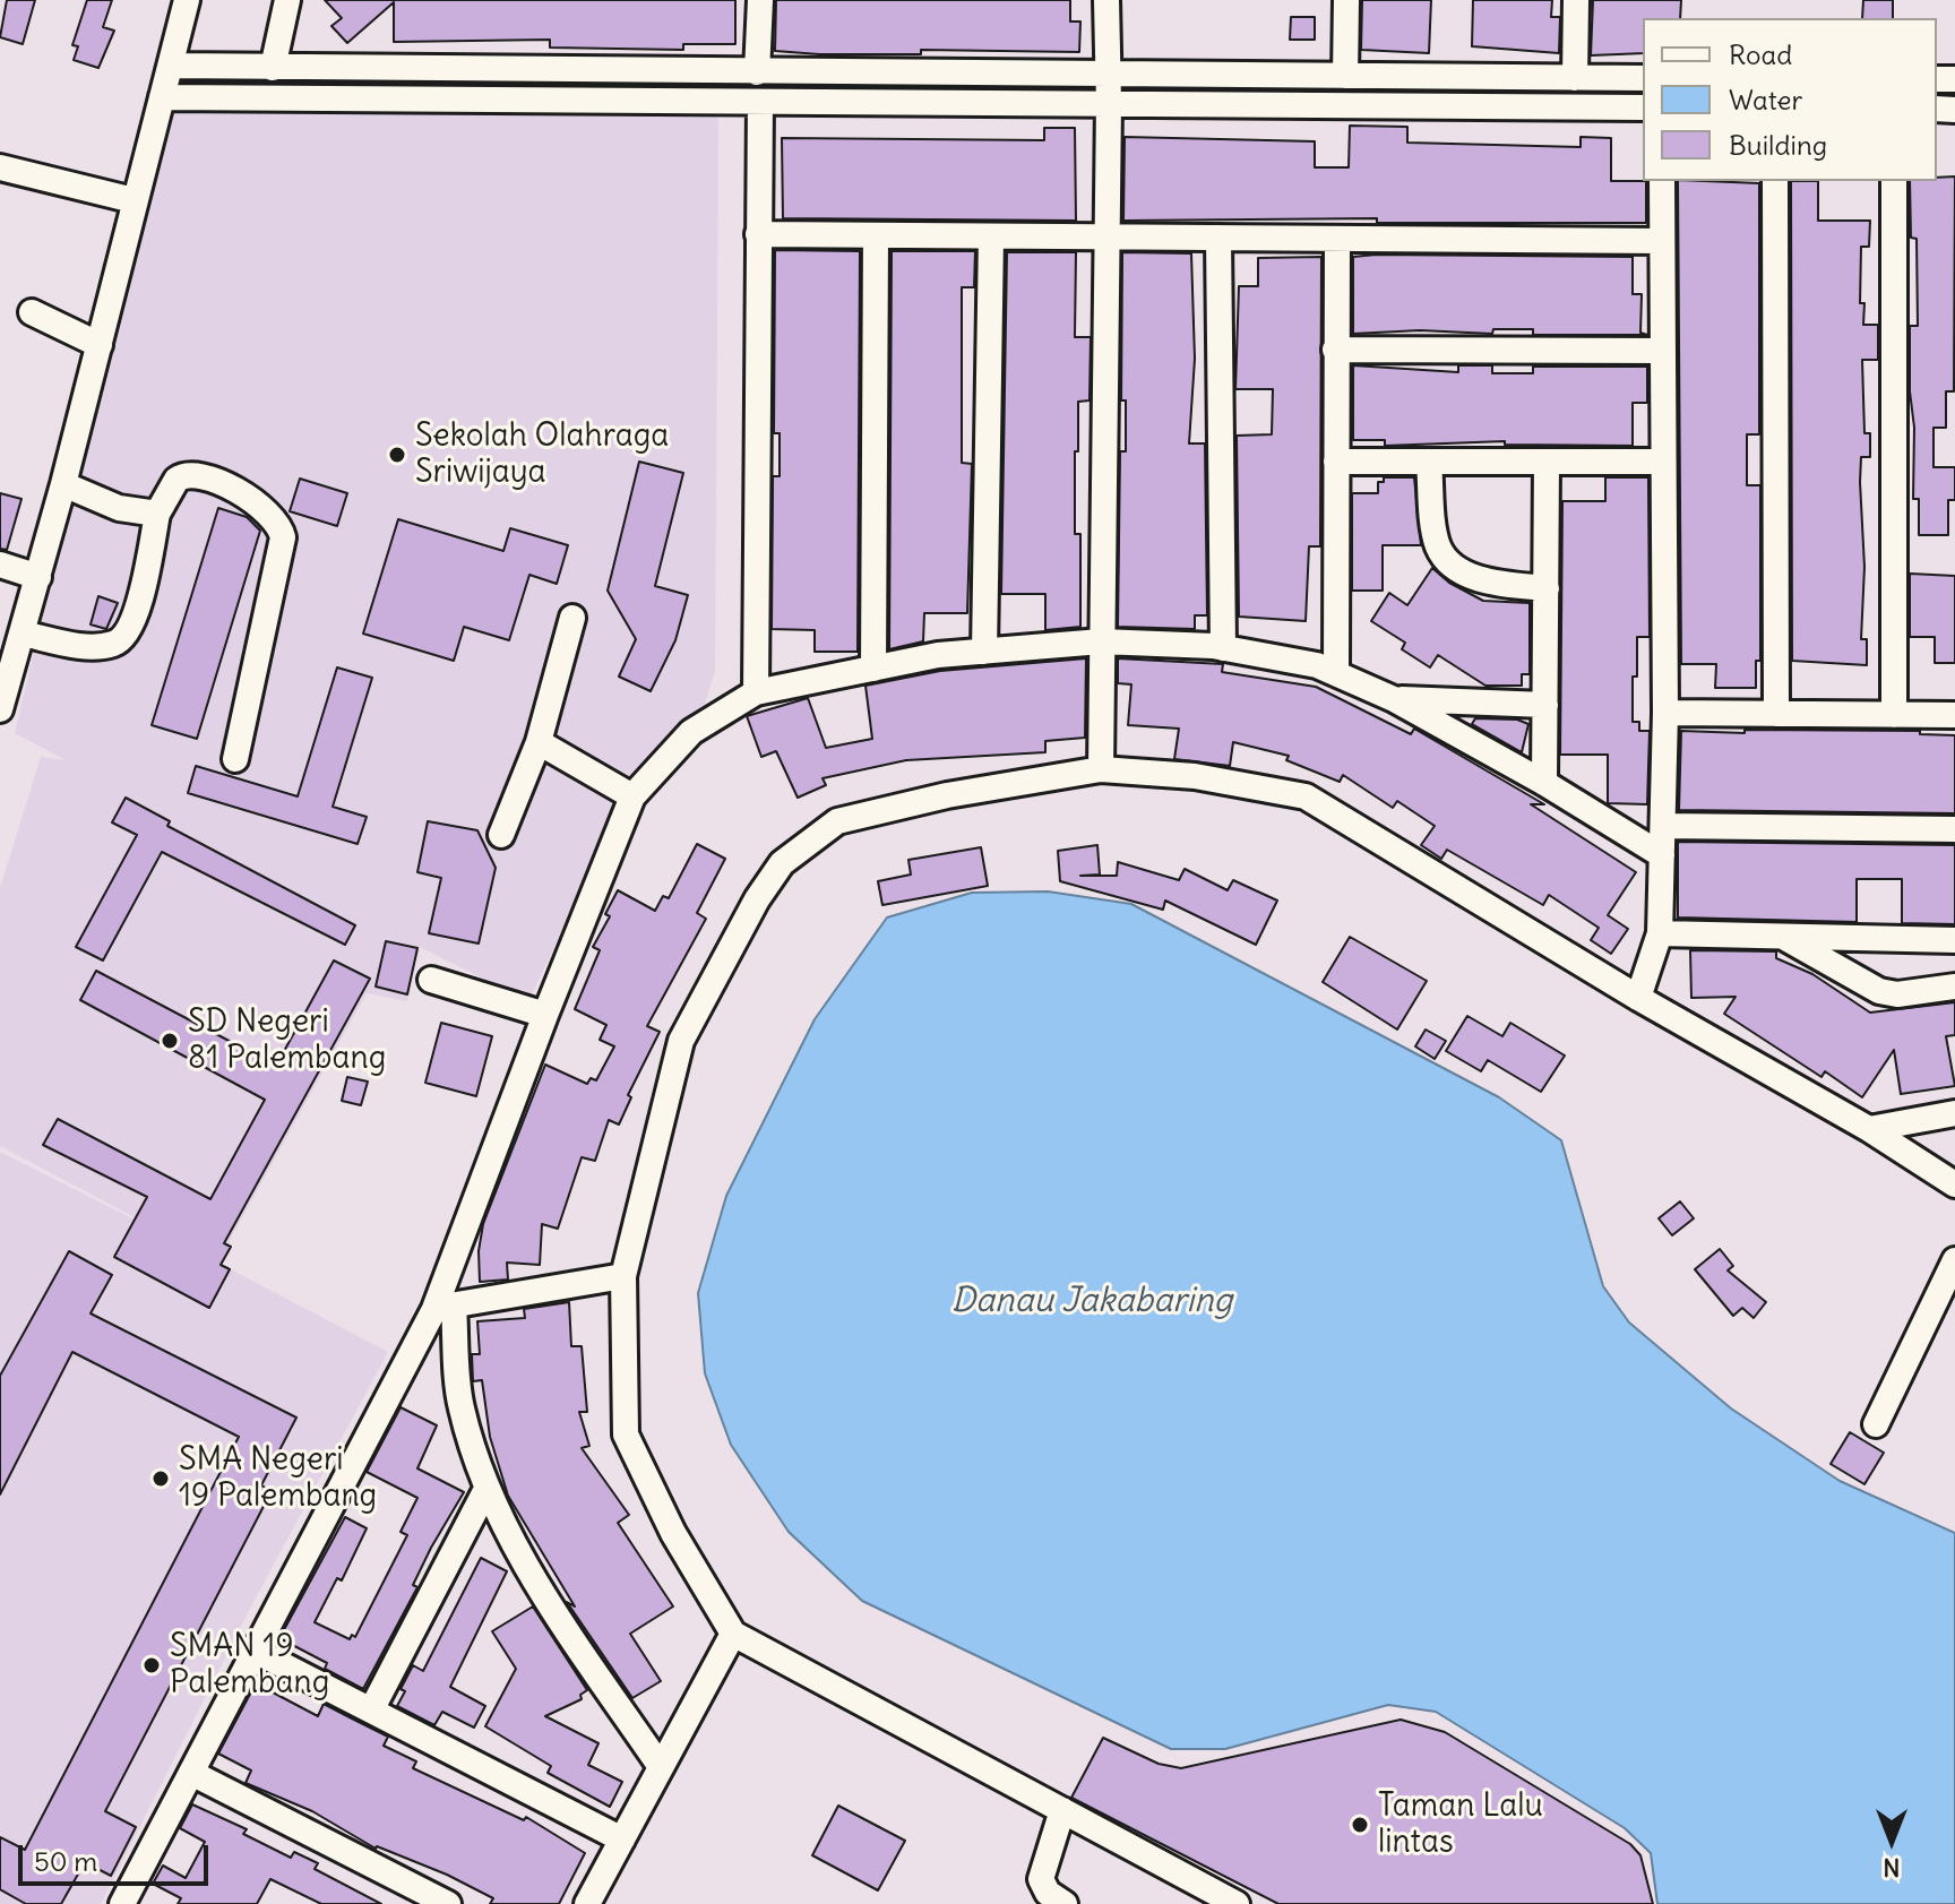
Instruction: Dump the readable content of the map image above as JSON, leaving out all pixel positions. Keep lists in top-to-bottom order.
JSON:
{
  "water": ["Danau Jakabaring"],
  "places": [
    "Sekolah Olahraga Sriwijaya",
    "SD Negeri 81 Palembang",
    "SMA Negeri 19 Palembang",
    "SMAN 19 Palembang",
    "Taman Lalu lintas"
  ],
  "legend": ["Road", "Water", "Building"],
  "scale_bar": "50 m",
  "north": "bottom"
}
